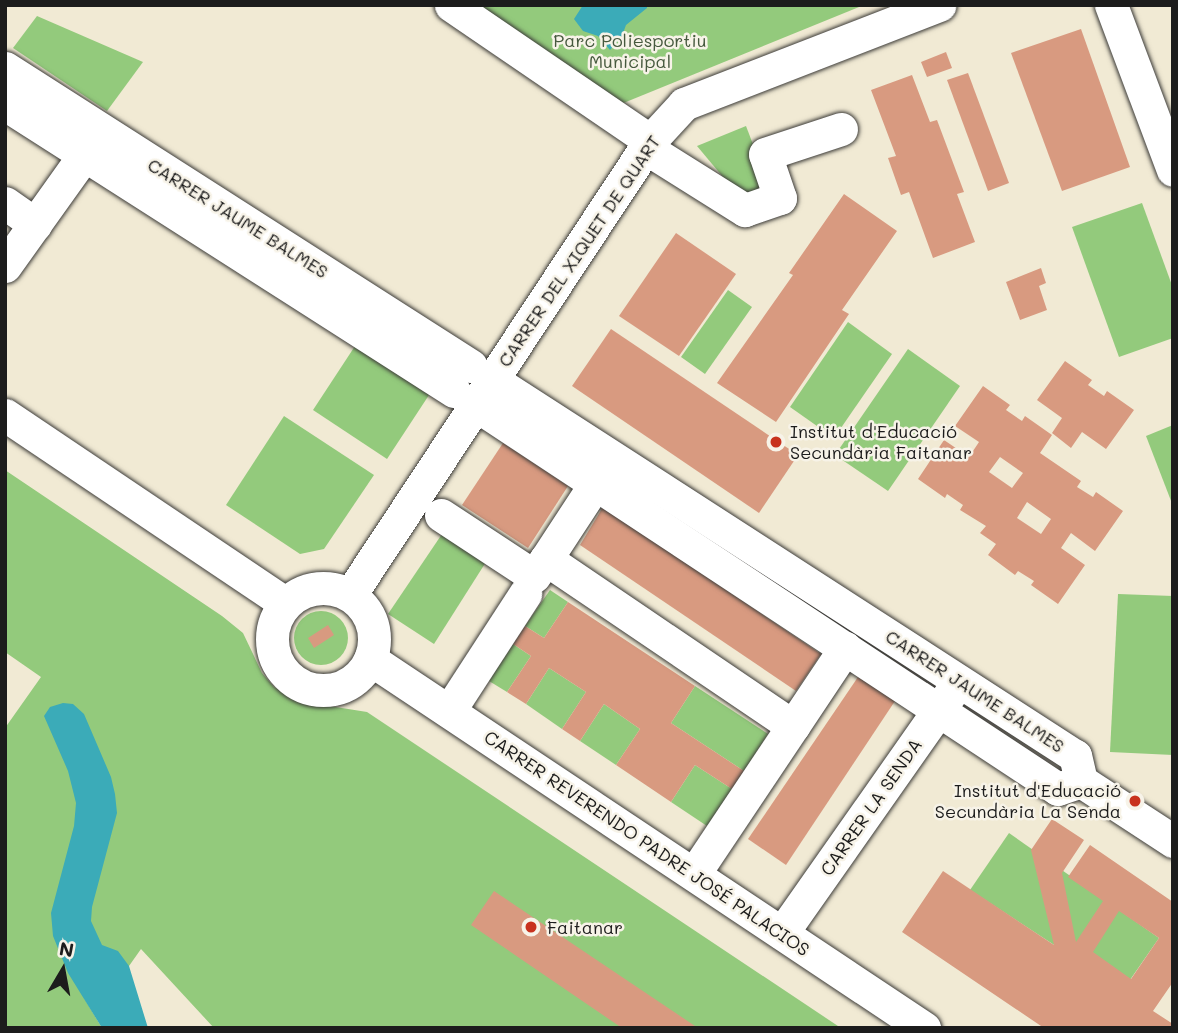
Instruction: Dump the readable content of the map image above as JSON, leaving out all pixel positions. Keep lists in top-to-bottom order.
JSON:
{
  "streets": {
    "street": [
      "CARRER JAUME BALMES",
      "CARRER DEL XIQUET DE QUART",
      "CARRER LA SENDA",
      "CARRER REVERENDO PADRE JOSÉ PALACIOS"
    ]
  },
  "crossings": [
    ["CARRER JAUME BALMES", "CARRER DEL XIQUET DE QUART"],
    ["CARRER JAUME BALMES", "CARRER LA SENDA"],
    ["CARRER DEL XIQUET DE QUART", "CARRER REVERENDO PADRE JOSÉ PALACIOS"],
    ["CARRER LA SENDA", "CARRER REVERENDO PADRE JOSÉ PALACIOS"]
  ],
  "parks": ["Parc Poliesportiu Municipal"],
  "places": ["Institut d'Educació Secundària Faitanar", "Institut d'Educació Secundària La Senda", "Faitanar"],
  "north": "top"
}
